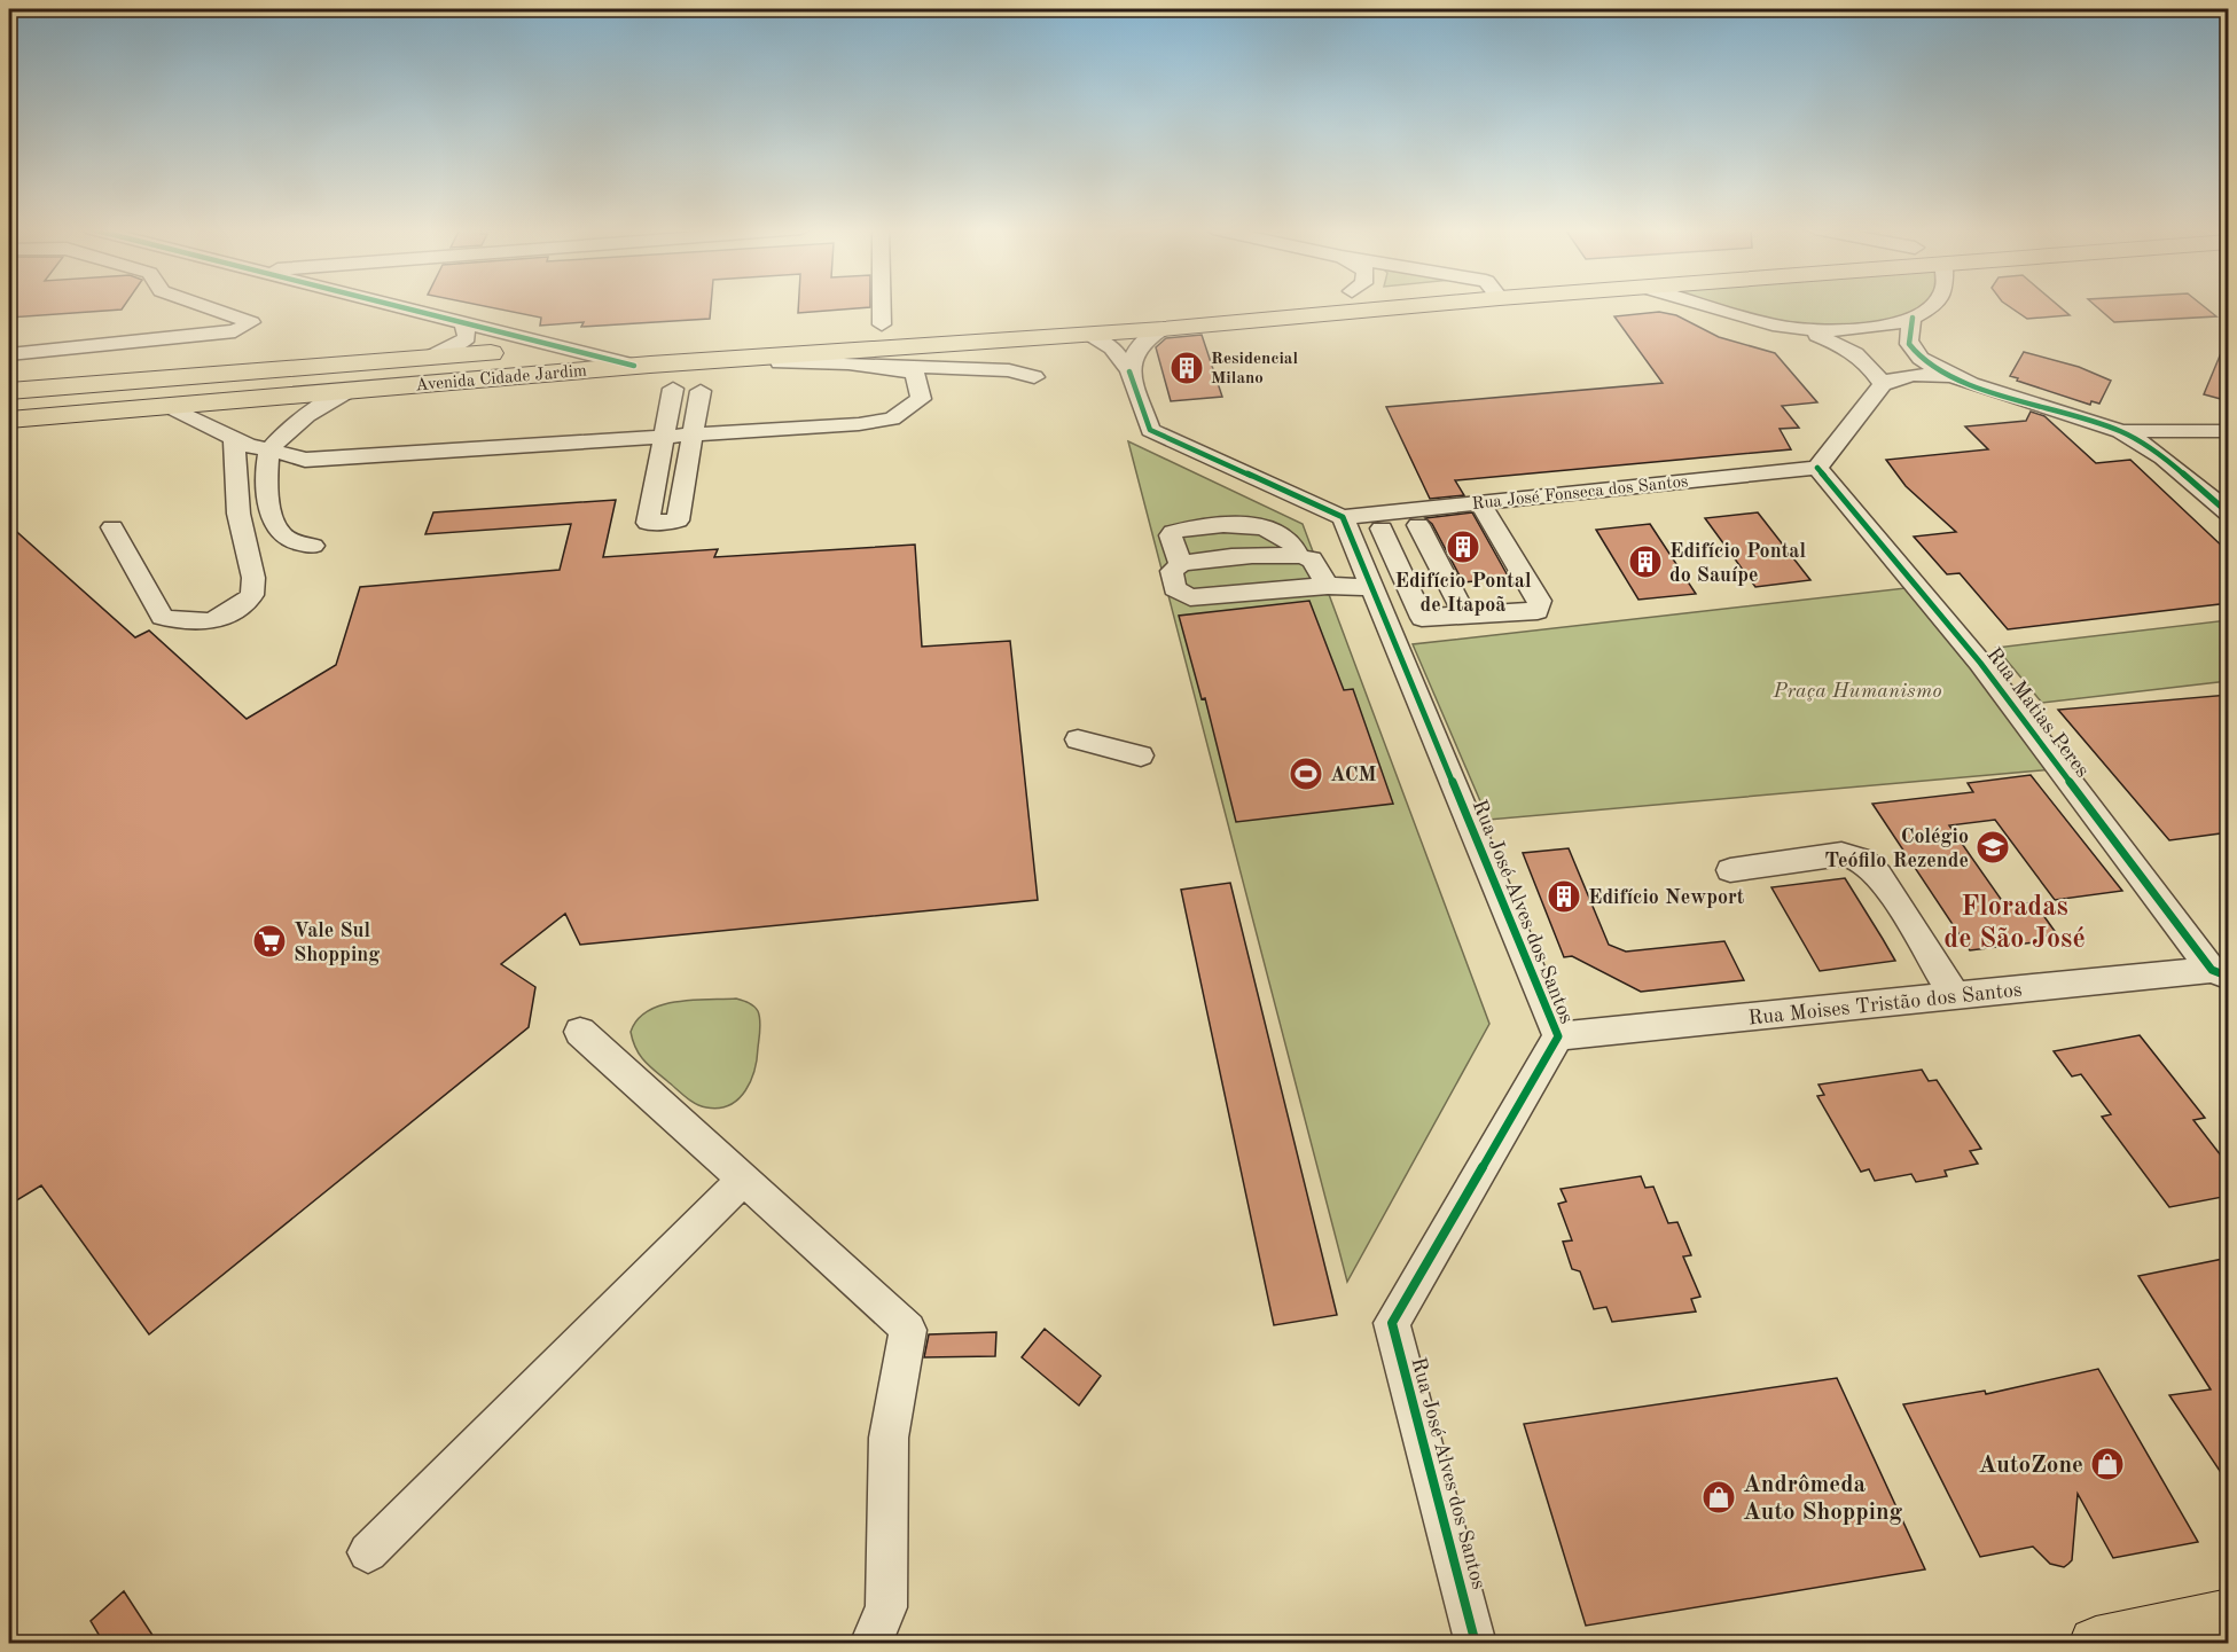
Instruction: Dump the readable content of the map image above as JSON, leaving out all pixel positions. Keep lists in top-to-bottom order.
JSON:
{
  "streets": {
    "main road": ["Avenida Cidade Jardim"],
    "street": [
      "Rua José Fonseca dos Santos",
      "Rua Matias Peres",
      "Rua José Alves dos Santos",
      "Rua Moises Tristão dos Santos"
    ]
  },
  "crossings": [
    ["Rua José Fonseca dos Santos", "Rua Matias Peres"],
    ["Rua José Fonseca dos Santos", "Rua José Alves dos Santos"],
    ["Rua Matias Peres", "Rua Moises Tristão dos Santos"],
    ["Rua José Alves dos Santos", "Rua Moises Tristão dos Santos"]
  ],
  "districts": ["Floradas de São José"],
  "parks": ["Praça Humanismo"],
  "places": {
    "building": [
      "Residencial Milano",
      "Edifício Pontal de Itapoã",
      "Edifício Pontal do Sauípe",
      "Edifício Newport"
    ],
    "sports": ["ACM"],
    "school or university": ["Colégio Teófilo Rezende"],
    "supermarket": ["Vale Sul Shopping"],
    "shop": ["AutoZone", "Andrômeda Auto Shopping"]
  }
}
